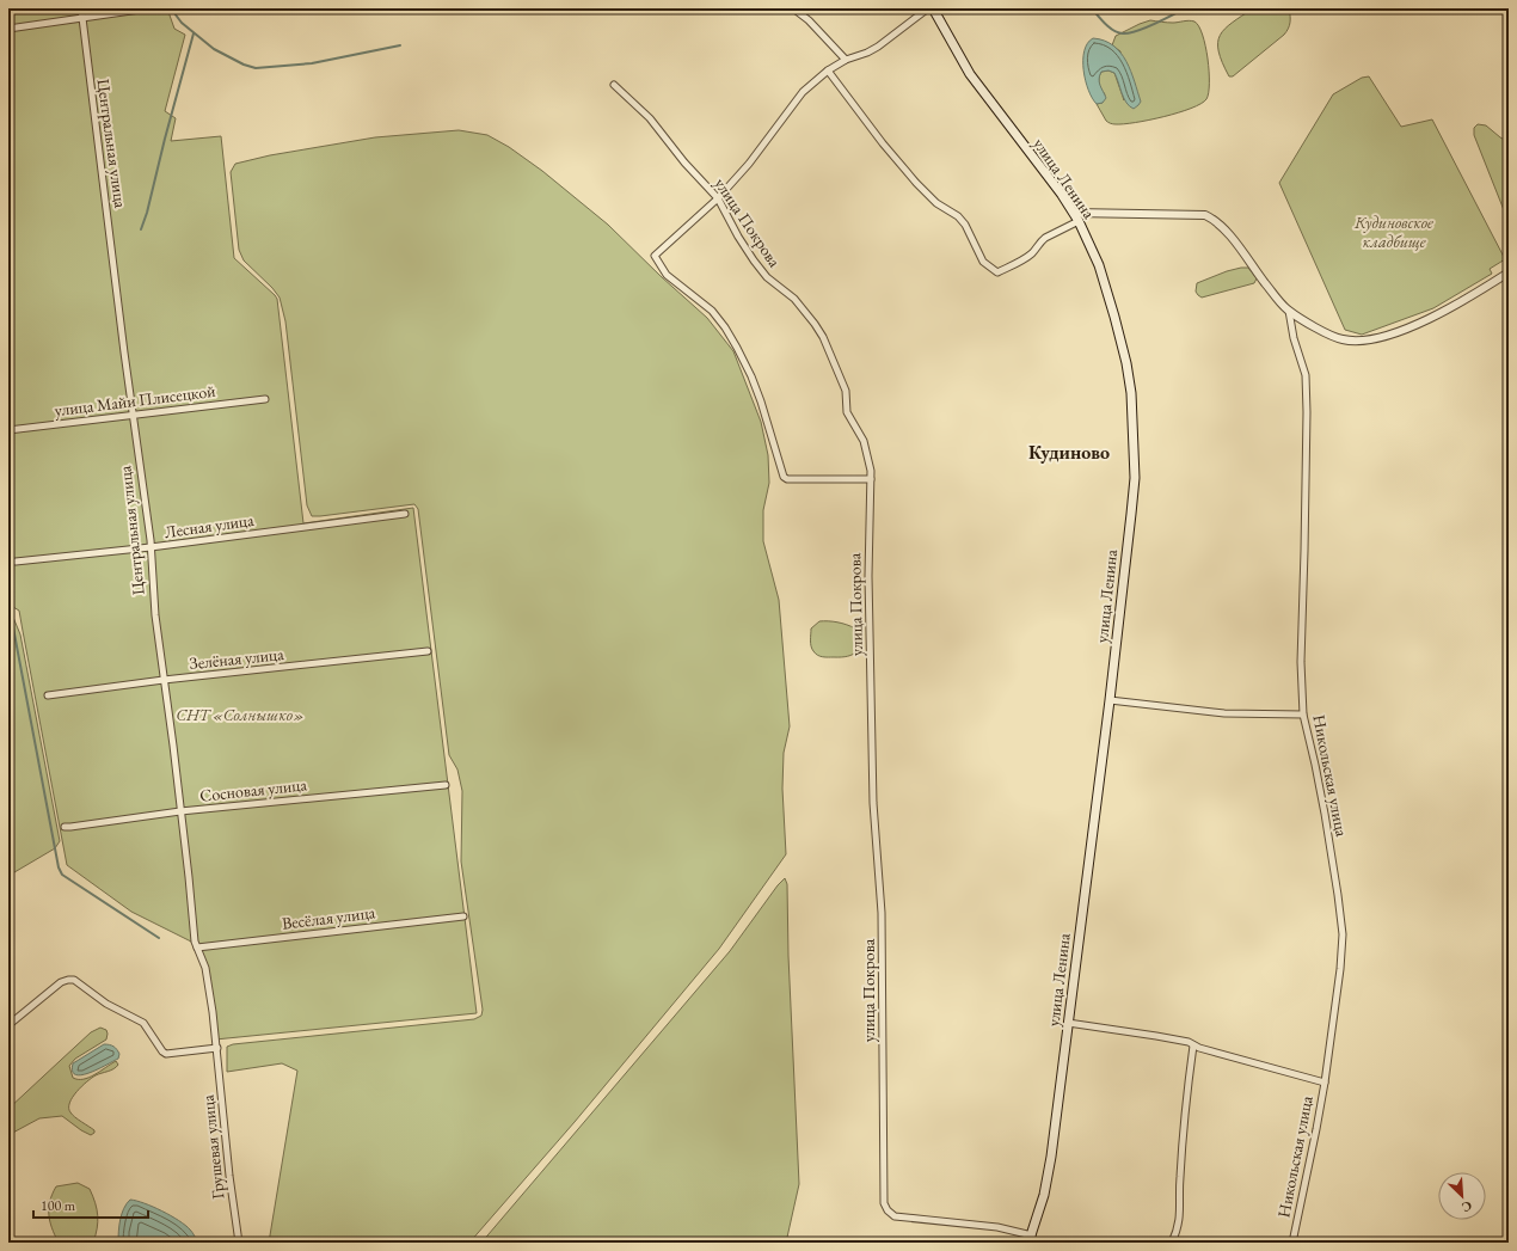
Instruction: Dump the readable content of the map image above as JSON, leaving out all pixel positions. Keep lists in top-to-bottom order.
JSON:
{
  "streets": {
    "main road": ["улица Ленина"],
    "street": [
      "Центральная улица",
      "улица Покрова",
      "улица Майи Плисецкой",
      "Лесная улица",
      "Зелёная улица",
      "Никольская улица",
      "Сосновая улица",
      "Весёлая улица",
      "Грушевая улица"
    ]
  },
  "crossings": [
    ["Центральная улица", "улица Майи Плисецкой"],
    ["Центральная улица", "Лесная улица"],
    ["Центральная улица", "Зелёная улица"],
    ["Центральная улица", "Сосновая улица"],
    ["Центральная улица", "Весёлая улица"],
    ["Центральная улица", "Грушевая улица"],
    ["улица Ленина", "улица Покрова"]
  ],
  "districts": ["Кудиново"],
  "parks": ["Кудиновское кладбище", "СНТ «Солнышко»"],
  "scale_bar": "100 m",
  "north": "bottom right"
}
